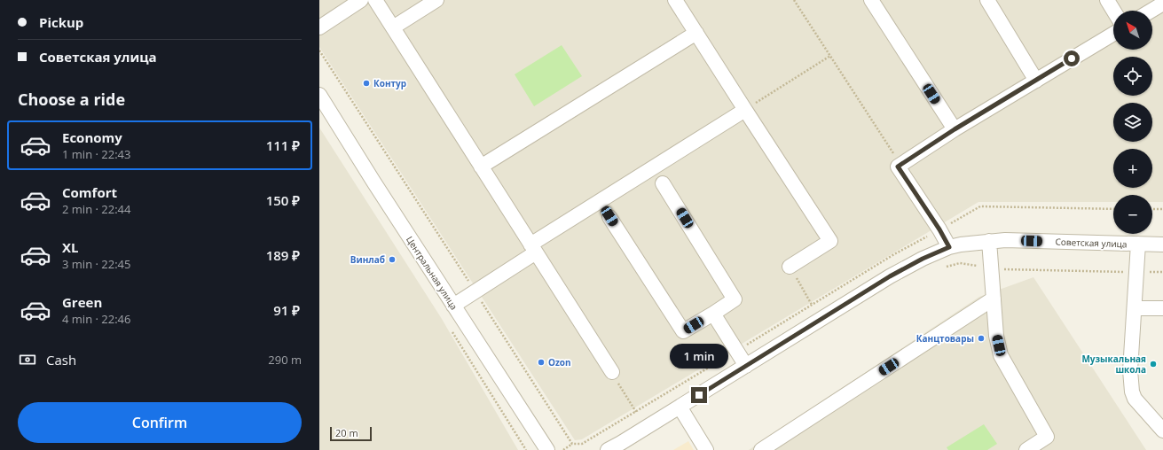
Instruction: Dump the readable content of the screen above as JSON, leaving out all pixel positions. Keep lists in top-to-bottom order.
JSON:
{
  "streets": {
    "street": ["Советская улица", "Центральная улица"]
  },
  "places": [
    "Контур",
    "Винлаб",
    "Канцтовары",
    "Ozon",
    "Музыкальная школа"
  ],
  "scale_bar": "20 m",
  "north": "top left",
  "page": {
    "banner": ["Pickup", "Советская улица"],
    "map_buttons": ["+", "−"],
    "heading": "Choose a ride",
    "list": [
      {
        "name": "Economy",
        "note": "1 min · 22:43",
        "value": "111 ₽"
      },
      {
        "name": "Comfort",
        "note": "2 min · 22:44",
        "value": "150 ₽"
      },
      {
        "name": "XL",
        "note": "3 min · 22:45",
        "value": "189 ₽"
      },
      {
        "name": "Green",
        "note": "4 min · 22:46",
        "value": "91 ₽"
      }
    ],
    "pay": ["Cash", "290 m"],
    "bubble": "1 min",
    "buttons": "Confirm",
    "scale": "20 m"
  }
}
